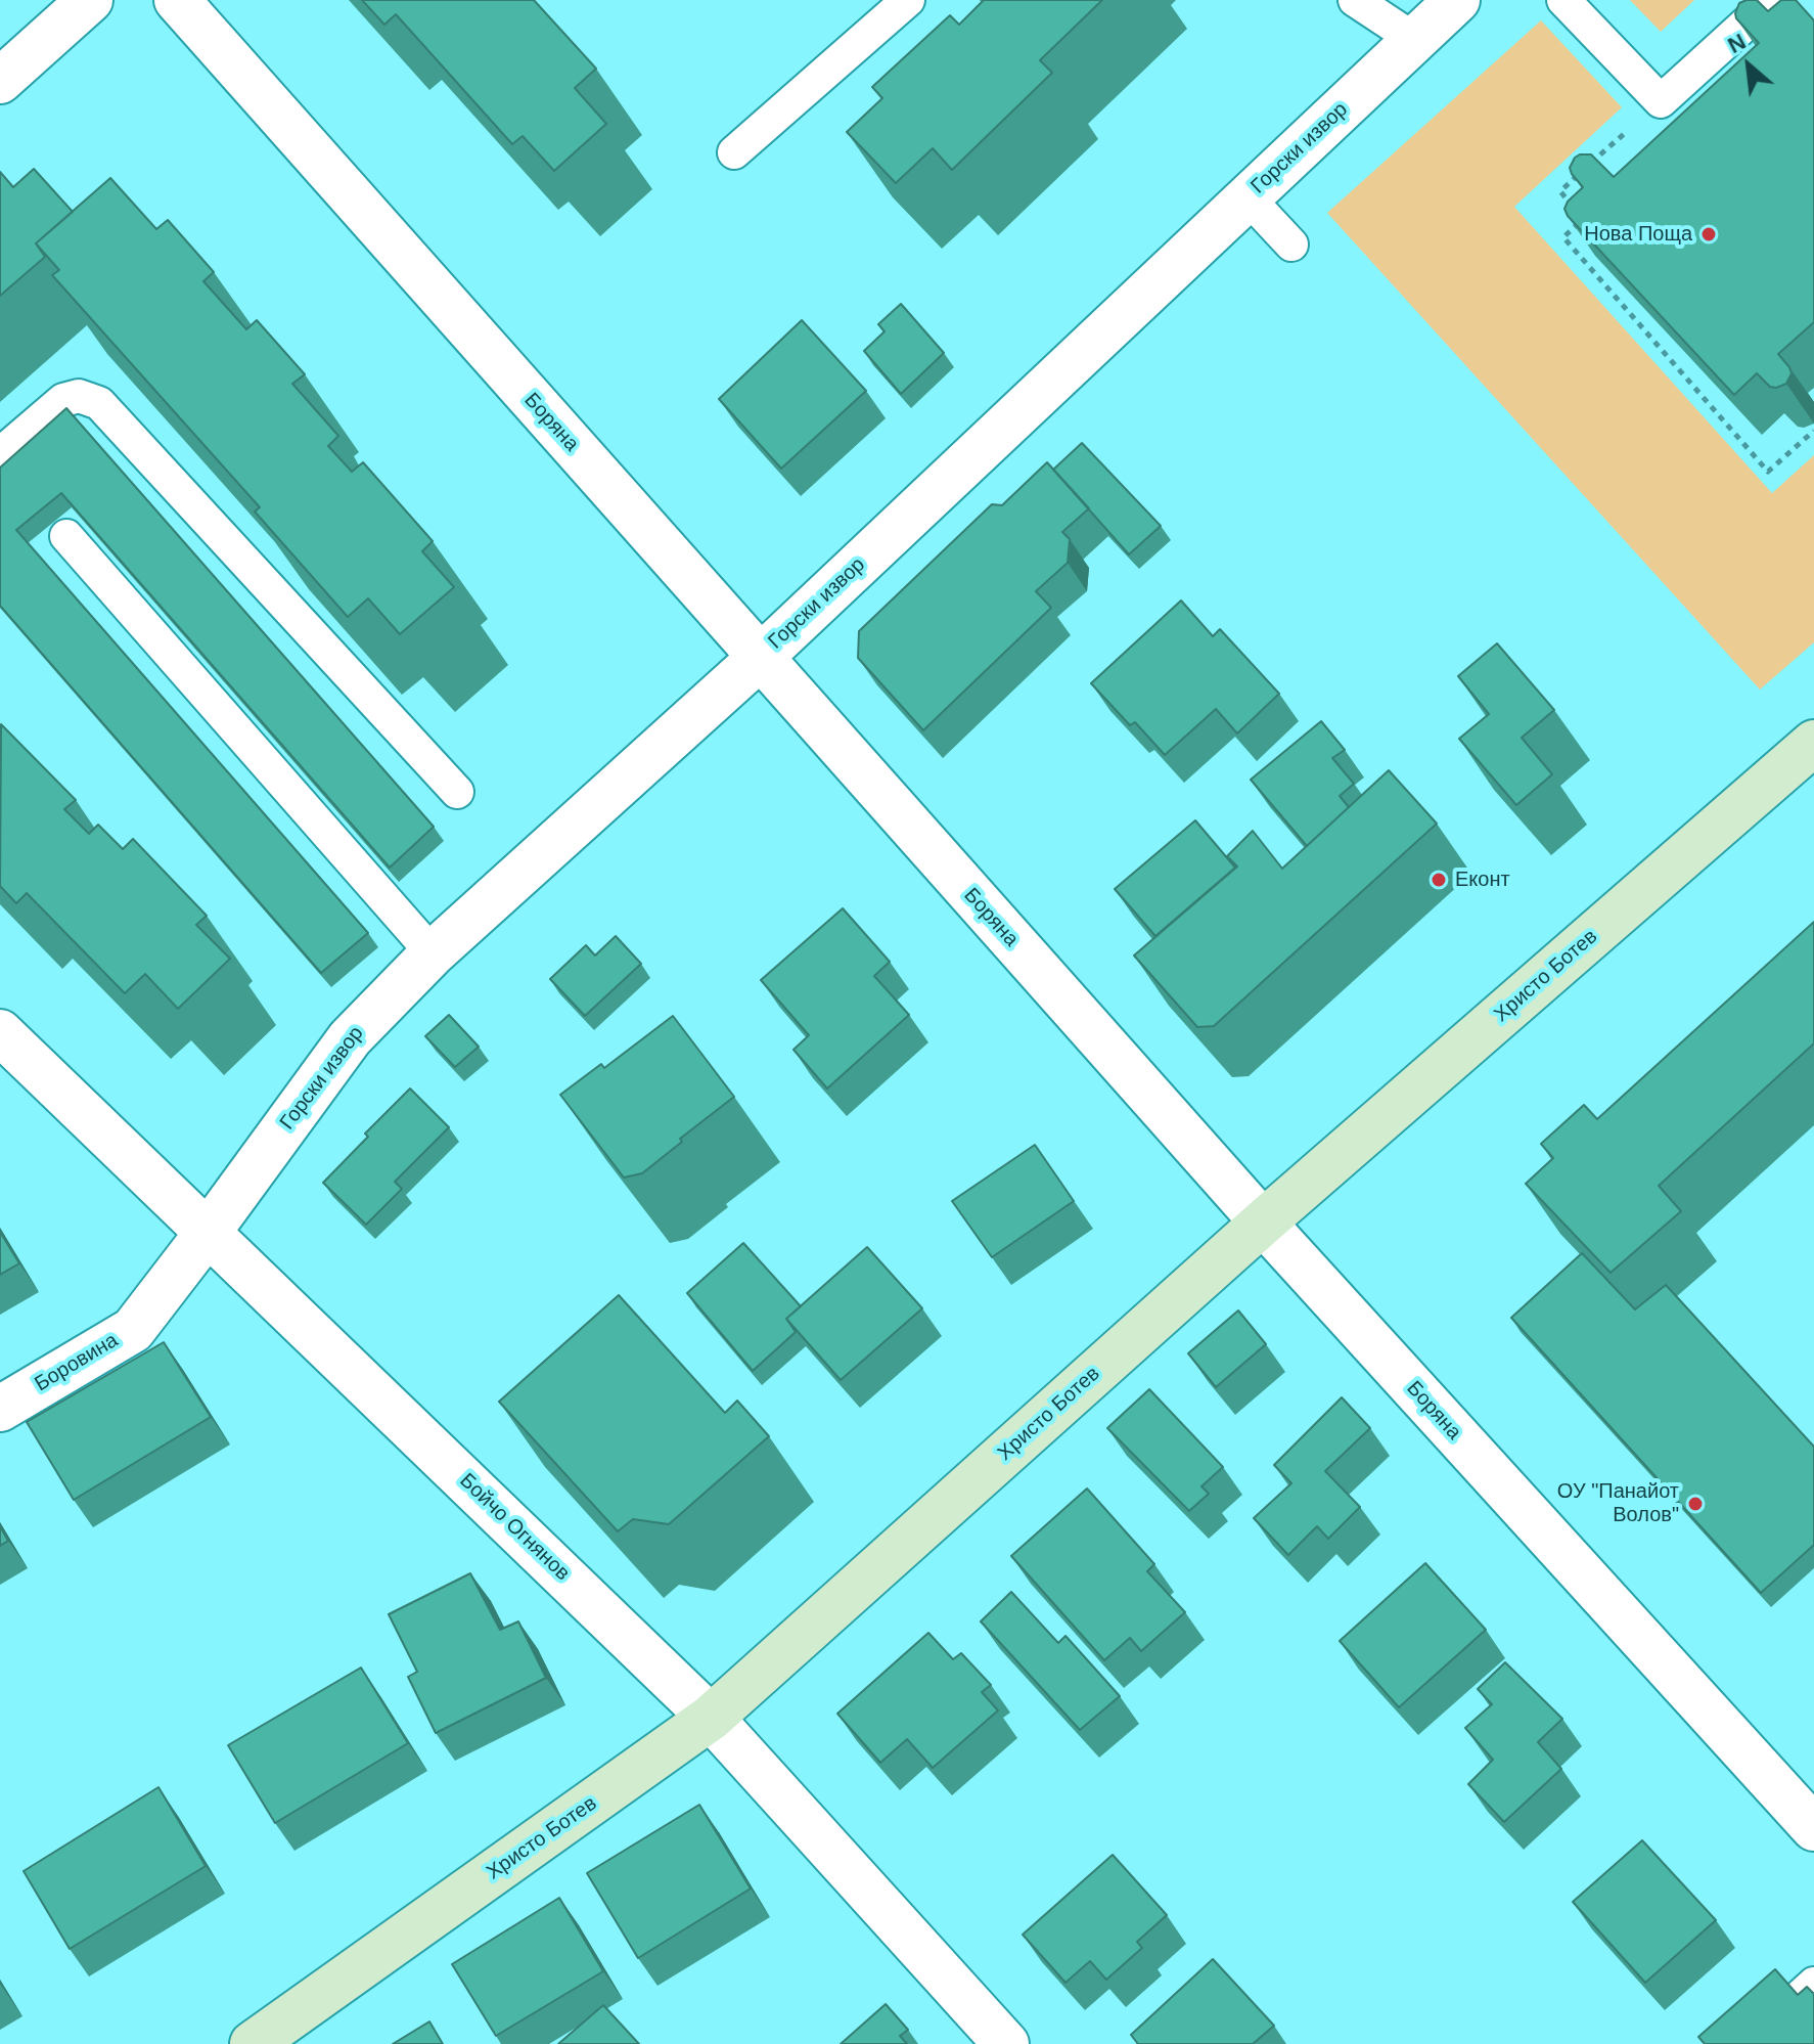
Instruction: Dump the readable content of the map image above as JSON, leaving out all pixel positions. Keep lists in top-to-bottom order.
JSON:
{
  "streets": {
    "street": [
      "Горски извор",
      "Боряна",
      "Христо Ботев",
      "Боровина",
      "Бойчо Огнянов"
    ]
  },
  "crossings": [
    ["Горски извор", "Боряна"],
    ["Горски извор", "Боровина"],
    ["Горски извор", "Бойчо Огнянов"],
    ["Боряна", "Христо Ботев"],
    ["Христо Ботев", "Бойчо Огнянов"],
    ["Боровина", "Бойчо Огнянов"]
  ],
  "places": ["Нова Поща", "Еконт", "ОУ \"Панайот Волов\""],
  "north": "top left"
}
